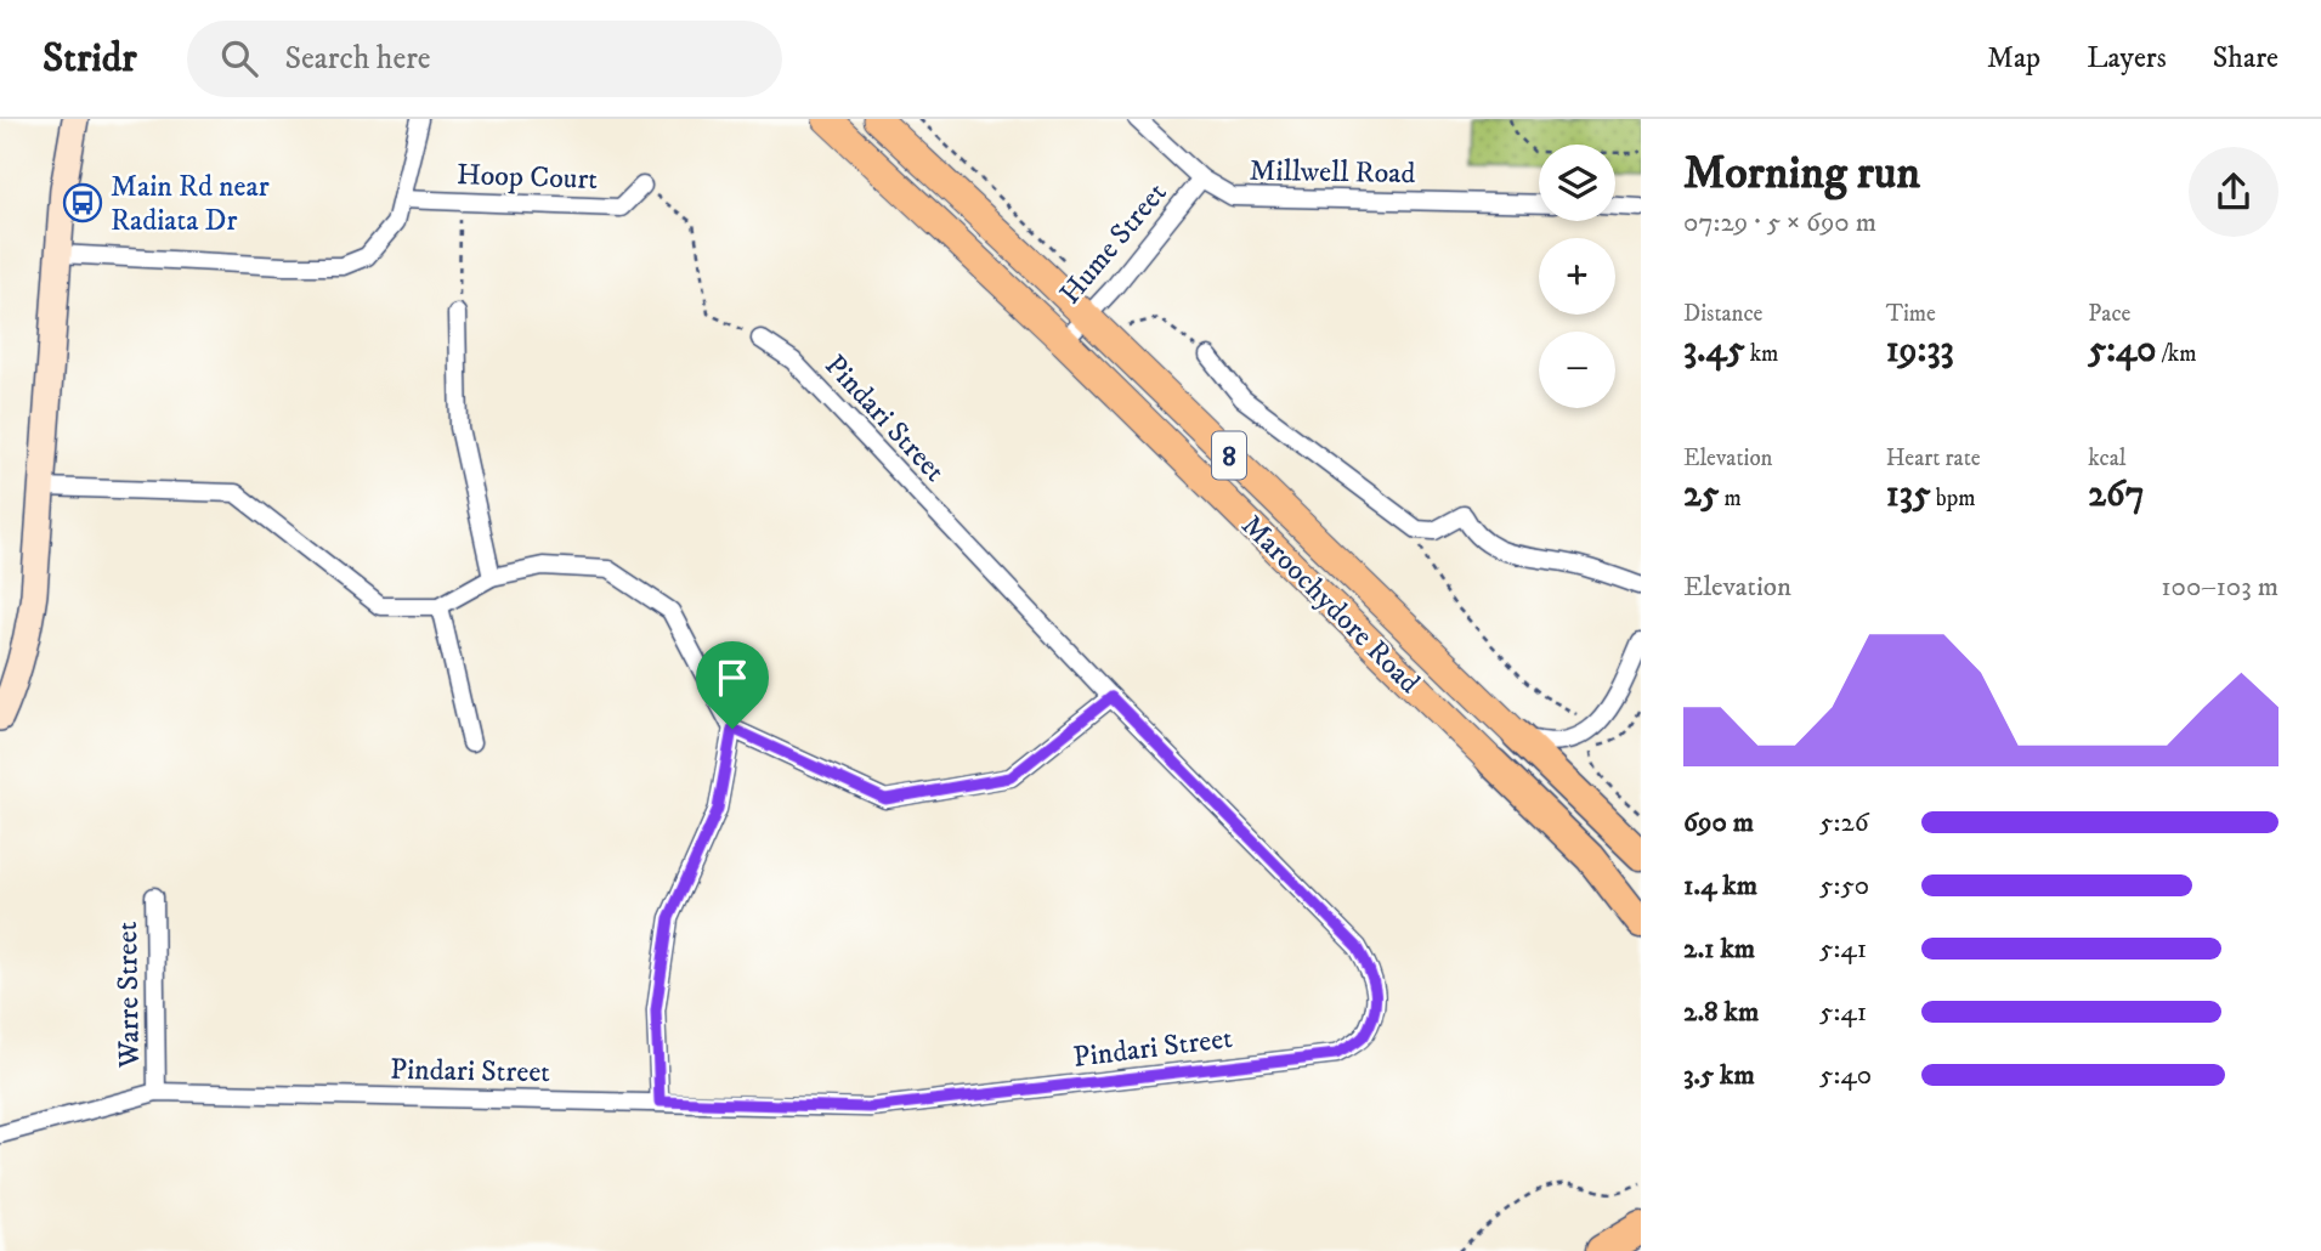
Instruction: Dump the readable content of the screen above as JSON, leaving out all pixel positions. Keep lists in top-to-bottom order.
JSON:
{
  "streets": {
    "highway": ["8", "Maroochydore Road"],
    "street": [
      "Millwell Road",
      "Hoop Court",
      "Hume Street",
      "Pindari Street",
      "Warre Street"
    ]
  },
  "crossings": [
    ["Millwell Road", "Hume Street"],
    ["Hume Street", "Maroochydore Road"],
    ["Pindari Street", "Warre Street"]
  ],
  "places": {
    "bus stop": ["Main Rd near Radiata Dr"]
  },
  "page": {
    "header": "Stridr",
    "search": "Search here",
    "nav": ["Map", "Layers", "Share"],
    "heading": ["Morning run", "07:29 · 5 × 690 m"],
    "map_buttons": ["+", "−"],
    "stats": [
      ["Distance", "3.45 km"],
      ["Time", "19:33"],
      ["Pace", "5:40 /km"],
      ["Elevation", "25 m"],
      ["Heart rate", "135 bpm"],
      ["kcal", "267"]
    ],
    "chart": ["Elevation", "100–103 m"],
    "list": [
      {
        "name": "690 m",
        "note": "5:26"
      },
      {
        "name": "1.4 km",
        "note": "5:50"
      },
      {
        "name": "2.1 km",
        "note": "5:41"
      },
      {
        "name": "2.8 km",
        "note": "5:41"
      },
      {
        "name": "3.5 km",
        "note": "5:40"
      }
    ]
  }
}
